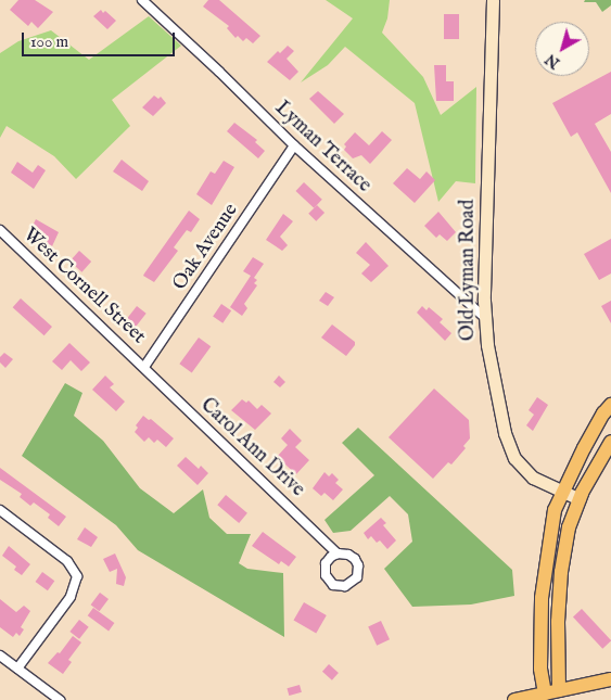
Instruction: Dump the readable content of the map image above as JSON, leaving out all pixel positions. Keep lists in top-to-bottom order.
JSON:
{
  "streets": {
    "main road": ["Old Lyman Road"],
    "street": [
      "Lyman Terrace",
      "Oak Avenue",
      "West Cornell Street",
      "Carol Ann Drive"
    ]
  },
  "crossings": [
    ["Lyman Terrace", "Oak Avenue"],
    ["Lyman Terrace", "Old Lyman Road"],
    ["Oak Avenue", "West Cornell Street"],
    ["Oak Avenue", "Carol Ann Drive"],
    ["West Cornell Street", "Carol Ann Drive"]
  ],
  "scale_bar": "100 m",
  "north": "bottom left"
}
